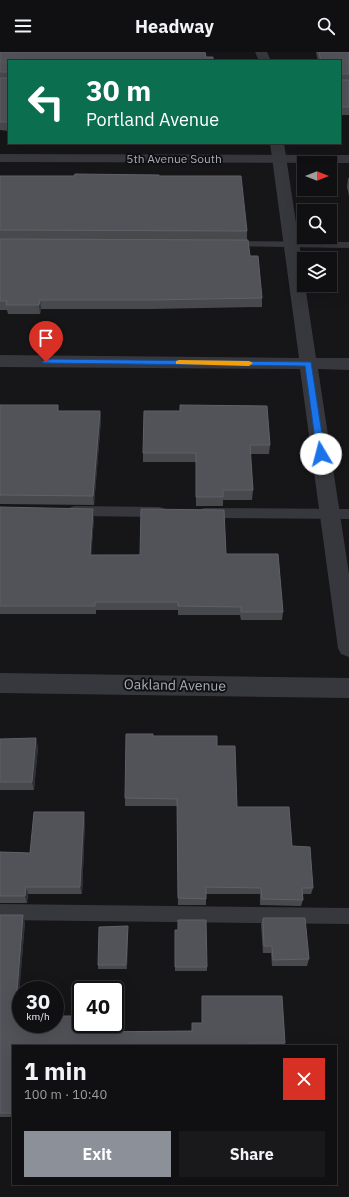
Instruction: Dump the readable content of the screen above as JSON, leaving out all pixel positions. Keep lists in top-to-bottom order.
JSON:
{
  "streets": {
    "street": ["5th Avenue South", "Oakland Avenue"]
  },
  "north": "right",
  "page": {
    "header": "Headway",
    "turn": ["30 m", "Portland Avenue"],
    "speed": "30 km/h",
    "limit": "40",
    "heading": ["1 min", "100 m · 10:40"],
    "buttons": ["Exit", "Share"]
  }
}
